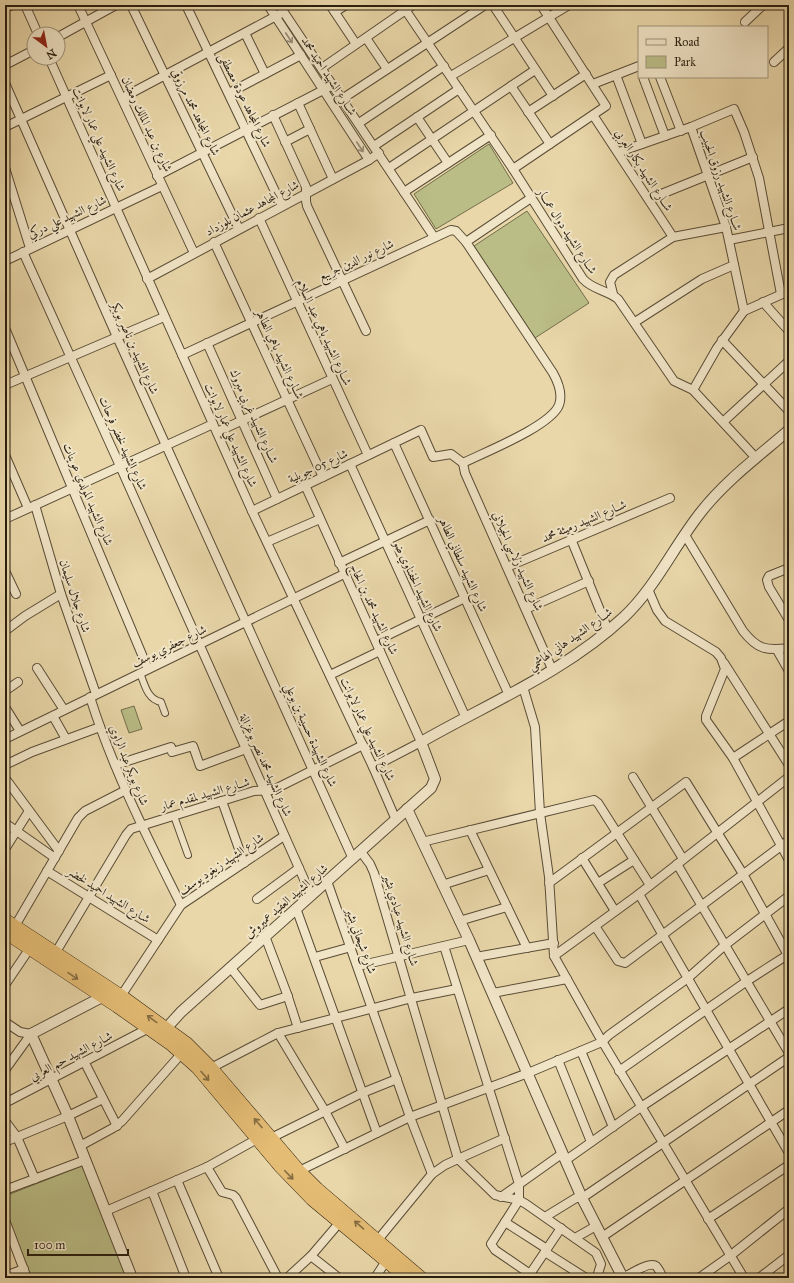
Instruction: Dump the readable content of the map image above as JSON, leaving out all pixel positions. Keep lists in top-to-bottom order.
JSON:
{
  "streets": {
    "street": [
      "شــارع الشهيد احميد محمد",
      "شارع المجاهد عودة مصطفى",
      "شارع المجاهد محمد مرزوقي",
      "شارع بن عبد المالك رمضان",
      "شارع الشهيد علي عمار لابوانت",
      "شــارع الشهيد بكار العربي",
      "شــارع الشهيد رزوق الحبيب",
      "شارع المجاهد عثمان بلوزداد",
      "شارع الشهيد علي دركي",
      "شــارع الشهيد دوال عمـــار",
      "شارع نور الدين جريبع",
      "شــارع الشهيد باهي عبد السلام",
      "شارع الشهيد بن ناصر بوبكر",
      "شــارع الشهيد باهي الطاهر",
      "شــارع الشهيد غربي مبروك",
      "شارع الشهيد لخضر فرحات",
      "شارع 05 جويلية",
      "شارع الشهيد المولدي عوينات",
      "شــارع الشهيد رميثة محمد",
      "شارع الشهيد زلاسي الجيلاني",
      "شارع الشهيد سلطاني الطاهر",
      "شارع الشهيد الحفناوي ضو",
      "شارع جلال سليمان",
      "شارع الشهيد محمد بن الحاج",
      "شــارع الشهيد هاني الهاشمي",
      "شارع جعفري يوسف",
      "شارع الشهيدة حسيبة بن بوعلي",
      "شارع بوبكر عبد الراوي",
      "شارع الشهيد محمد نصر بوغزالة",
      "شــارع الشهيد لمقدم عمار",
      "شارع الشهيد زيغود يوسف",
      "شـارع الشهيد احميد لخضر",
      "شارع الشهيد العقيد عميروش",
      "شـارع الشهيد عبادي بشير",
      "شارع شيحاني بشير",
      "شـارع الشهيد حم العربي"
    ]
  },
  "crossings": [
    ["شــارع الشهيد احميد محمد", "شارع المجاهد عثمان بلوزداد"],
    ["شــارع الشهيد احميد محمد", "شارع نور الدين جريبع"],
    ["شارع المجاهد عودة مصطفى", "شارع المجاهد عثمان بلوزداد"],
    ["شارع المجاهد محمد مرزوقي", "شارع المجاهد عثمان بلوزداد"],
    ["شارع بن عبد المالك رمضان", "شارع المجاهد عثمان بلوزداد"],
    ["شارع بن عبد المالك رمضان", "شارع الشهيد علي دركي"],
    ["شارع الشهيد علي عمار لابوانت", "شارع المجاهد عثمان بلوزداد"],
    ["شارع الشهيد علي عمار لابوانت", "شارع الشهيد علي دركي"],
    ["شارع الشهيد علي عمار لابوانت", "شارع نور الدين جريبع"],
    ["شارع الشهيد علي عمار لابوانت", "شارع 05 جويلية"],
    ["شارع الشهيد علي عمار لابوانت", "شــارع الشهيد هاني الهاشمي"],
    ["شارع الشهيد علي عمار لابوانت", "شارع جعفري يوسف"],
    ["شارع الشهيد علي عمار لابوانت", "شــارع الشهيد لمقدم عمار"],
    ["شارع الشهيد علي عمار لابوانت", "شارع الشهيد العقيد عميروش"],
    ["شارع المجاهد عثمان بلوزداد", "شــارع الشهيد باهي عبد السلام"],
    ["شارع المجاهد عثمان بلوزداد", "شــارع الشهيد باهي الطاهر"],
    ["شارع الشهيد علي دركي", "شارع الشهيد بن ناصر بوبكر"],
    ["شارع الشهيد علي دركي", "شارع الشهيد لخضر فرحات"],
    ["شــارع الشهيد دوال عمـــار", "شــارع الشهيد هاني الهاشمي"],
    ["شارع نور الدين جريبع", "شــارع الشهيد باهي عبد السلام"],
    ["شارع نور الدين جريبع", "شــارع الشهيد باهي الطاهر"],
    ["شارع نور الدين جريبع", "شــارع الشهيد غربي مبروك"],
    ["شــارع الشهيد باهي عبد السلام", "شارع 05 جويلية"],
    ["شارع الشهيد بن ناصر بوبكر", "شارع جعفري يوسف"],
    ["شارع الشهيد بن ناصر بوبكر", "شارع الشهيدة حسيبة بن بوعلي"],
    ["شــارع الشهيد باهي الطاهر", "شارع 05 جويلية"],
    ["شــارع الشهيد غربي مبروك", "شارع 05 جويلية"],
    ["شارع الشهيد لخضر فرحات", "شارع جعفري يوسف"],
    ["شارع الشهيد لخضر فرحات", "شارع الشهيد محمد نصر بوغزالة"],
    ["شارع 05 جويلية", "شارع الشهيد زلاسي الجيلاني"],
    ["شارع 05 جويلية", "شارع الشهيد سلطاني الطاهر"],
    ["شارع 05 جويلية", "شارع الشهيد الحفناوي ضو"],
    ["شارع 05 جويلية", "شارع الشهيد محمد بن الحاج"],
    ["شارع الشهيد المولدي عوينات", "شارع جعفري يوسف"],
    ["شــارع الشهيد رميثة محمد", "شارع الشهيد زلاسي الجيلاني"],
    ["شارع الشهيد زلاسي الجيلاني", "شــارع الشهيد هاني الهاشمي"],
    ["شارع الشهيد سلطاني الطاهر", "شــارع الشهيد هاني الهاشمي"],
    ["شارع الشهيد الحفناوي ضو", "شــارع الشهيد هاني الهاشمي"],
    ["شارع جلال سليمان", "شارع جعفري يوسف"],
    ["شارع جلال سليمان", "شارع بوبكر عبد الراوي"],
    ["شارع الشهيد محمد بن الحاج", "شــارع الشهيد هاني الهاشمي"],
    ["شارع الشهيد محمد بن الحاج", "شارع جعفري يوسف"],
    ["شارع الشهيد محمد بن الحاج", "شارع الشهيد العقيد عميروش"],
    ["شــارع الشهيد هاني الهاشمي", "شارع الشهيد العقيد عميروش"],
    ["شارع جعفري يوسف", "شارع الشهيدة حسيبة بن بوعلي"],
    ["شارع جعفري يوسف", "شارع بوبكر عبد الراوي"],
    ["شارع جعفري يوسف", "شارع الشهيد محمد نصر بوغزالة"],
    ["شارع الشهيدة حسيبة بن بوعلي", "شــارع الشهيد لمقدم عمار"],
    ["شارع الشهيدة حسيبة بن بوعلي", "شارع الشهيد العقيد عميروش"],
    ["شارع الشهيدة حسيبة بن بوعلي", "شـارع الشهيد عبادي بشير"],
    ["شارع بوبكر عبد الراوي", "شــارع الشهيد لمقدم عمار"],
    ["شارع بوبكر عبد الراوي", "شارع الشهيد زيغود يوسف"],
    ["شارع الشهيد محمد نصر بوغزالة", "شــارع الشهيد لمقدم عمار"],
    ["شارع الشهيد محمد نصر بوغزالة", "شارع الشهيد زيغود يوسف"],
    ["شارع الشهيد محمد نصر بوغزالة", "شارع الشهيد العقيد عميروش"],
    ["شارع الشهيد زيغود يوسف", "شـارع الشهيد احميد لخضر"],
    ["شارع الشهيد العقيد عميروش", "شـارع الشهيد عبادي بشير"],
    ["شارع الشهيد العقيد عميروش", "شارع شيحاني بشير"]
  ],
  "legend": ["Road", "Park"],
  "scale_bar": "100 m",
  "north": "bottom right"
}
